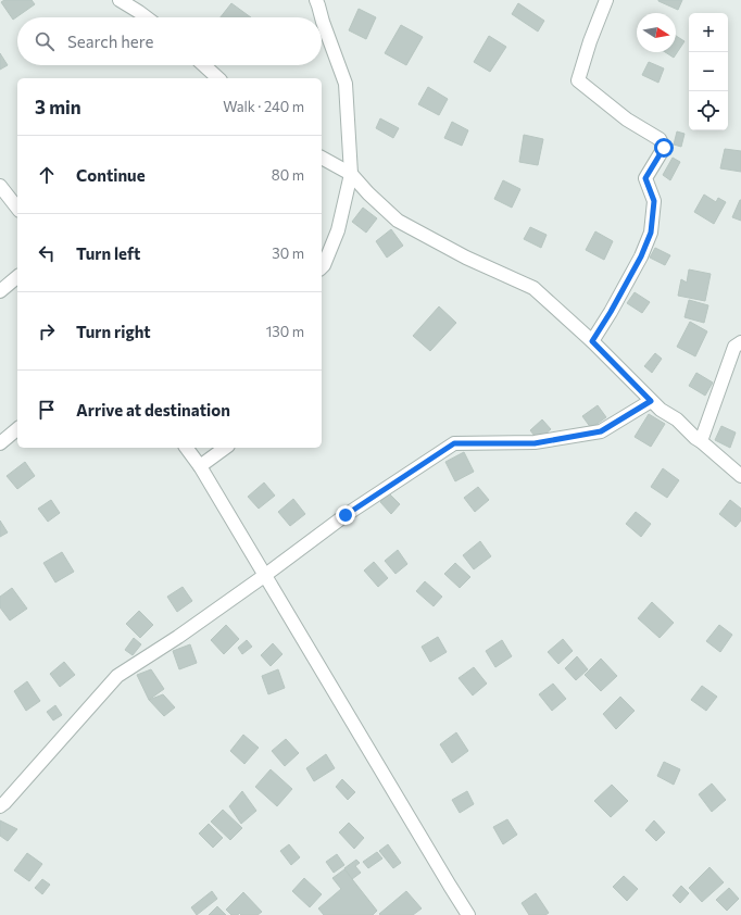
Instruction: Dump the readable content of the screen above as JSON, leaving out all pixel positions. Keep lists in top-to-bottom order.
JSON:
{
  "north": "right",
  "page": {
    "map_buttons": ["+", "−"],
    "search": "Search here",
    "heading": ["3 min", "Walk · 240 m"],
    "list": [
      ["Continue", "80 m"],
      ["Turn left", "30 m"],
      ["Turn right", "130 m"],
      "Arrive at destination"
    ]
  }
}
